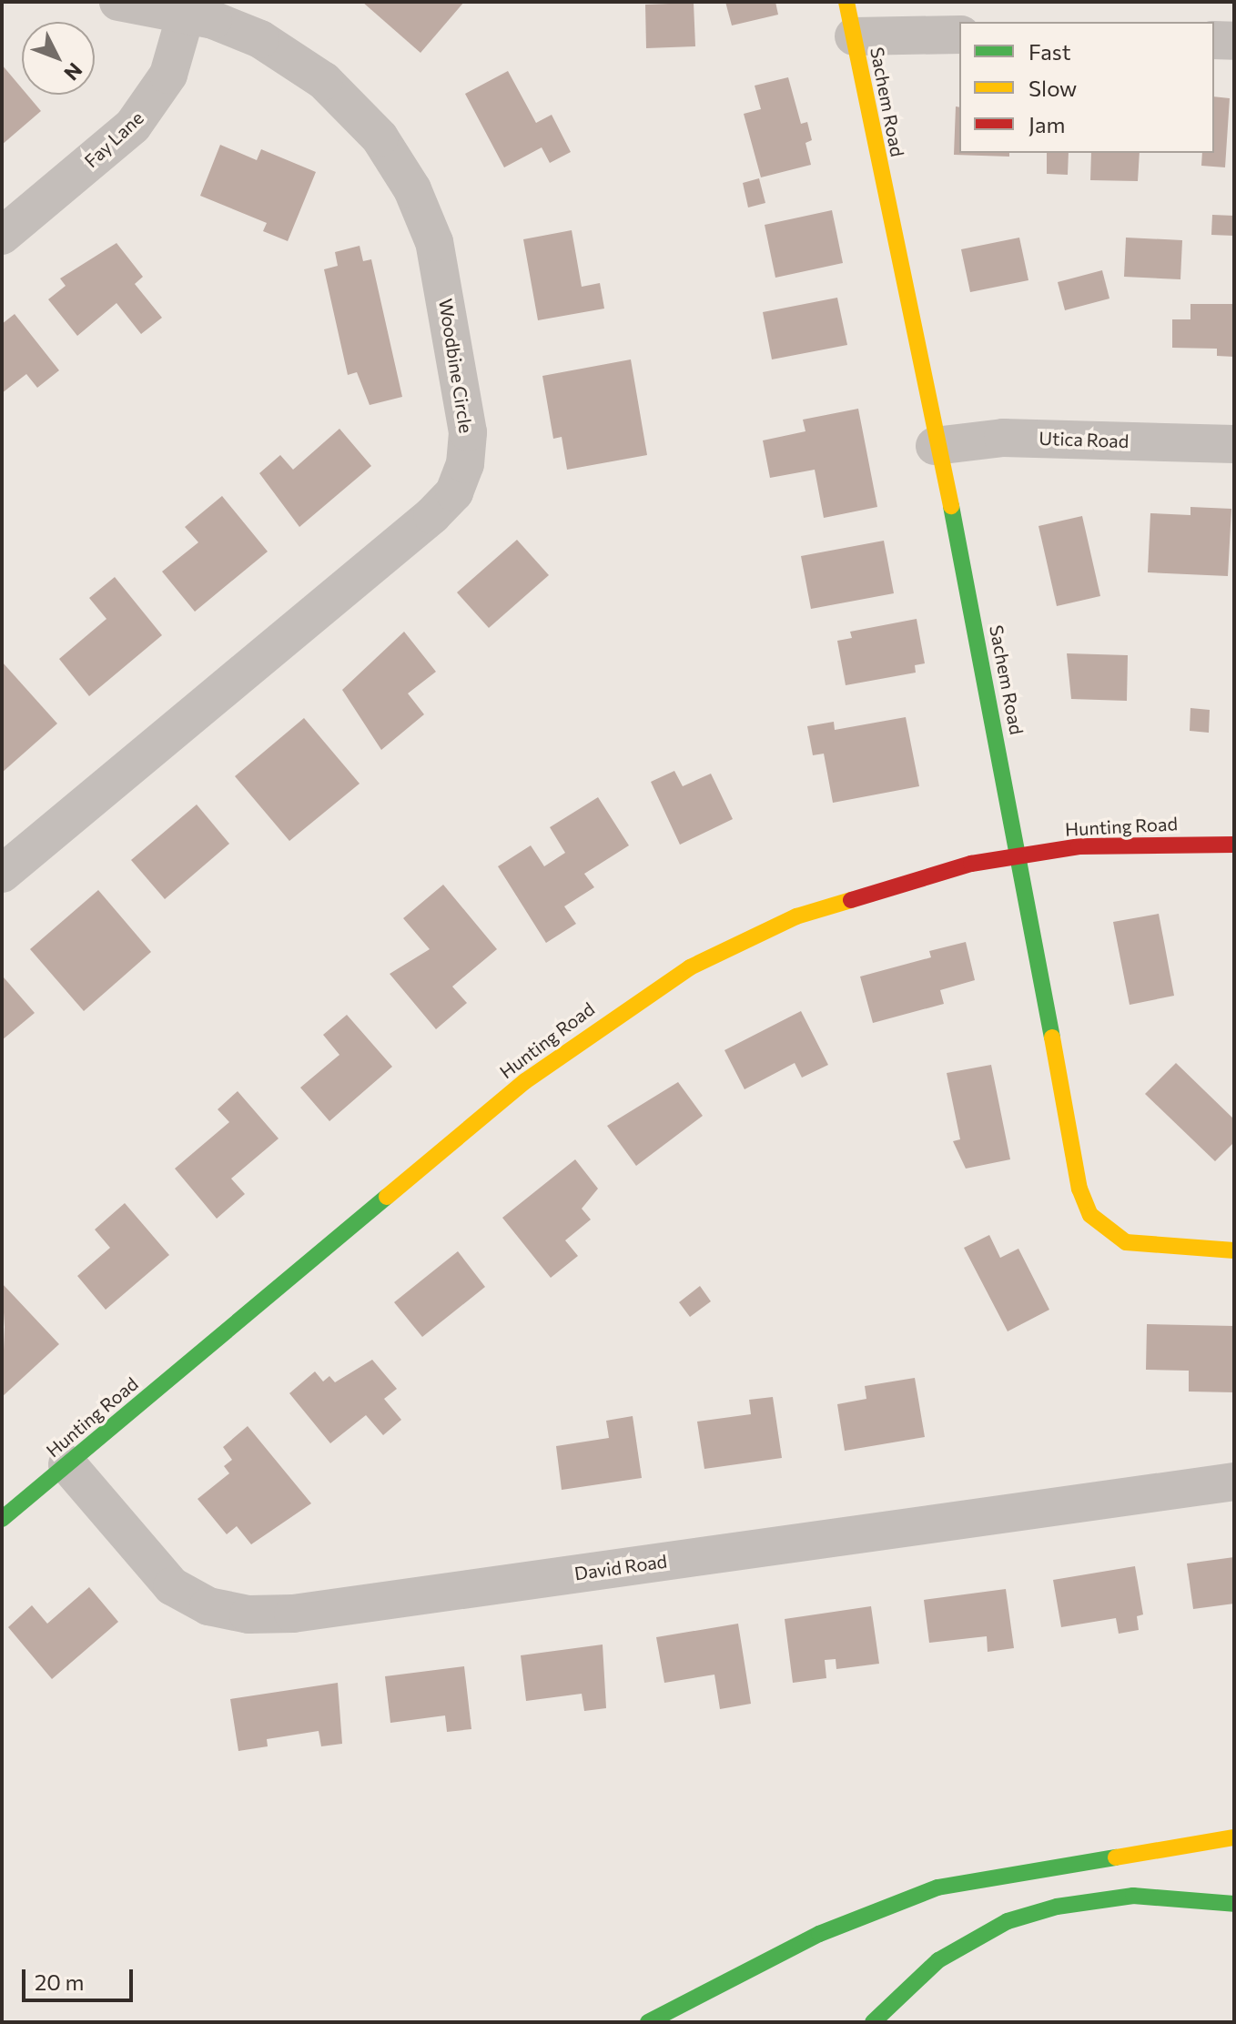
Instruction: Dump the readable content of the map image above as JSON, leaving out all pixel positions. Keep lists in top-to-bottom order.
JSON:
{
  "streets": {
    "main road": ["Sachem Road", "Hunting Road"],
    "street": [
      "Fay Lane",
      "Woodbine Circle",
      "Utica Road",
      "David Road"
    ]
  },
  "crossings": [
    ["Sachem Road", "Utica Road"],
    ["Sachem Road", "Hunting Road"],
    ["Fay Lane", "Woodbine Circle"],
    ["Hunting Road", "David Road"]
  ],
  "legend": ["Fast", "Slow", "Jam"],
  "scale_bar": "20 m",
  "north": "bottom right"
}
